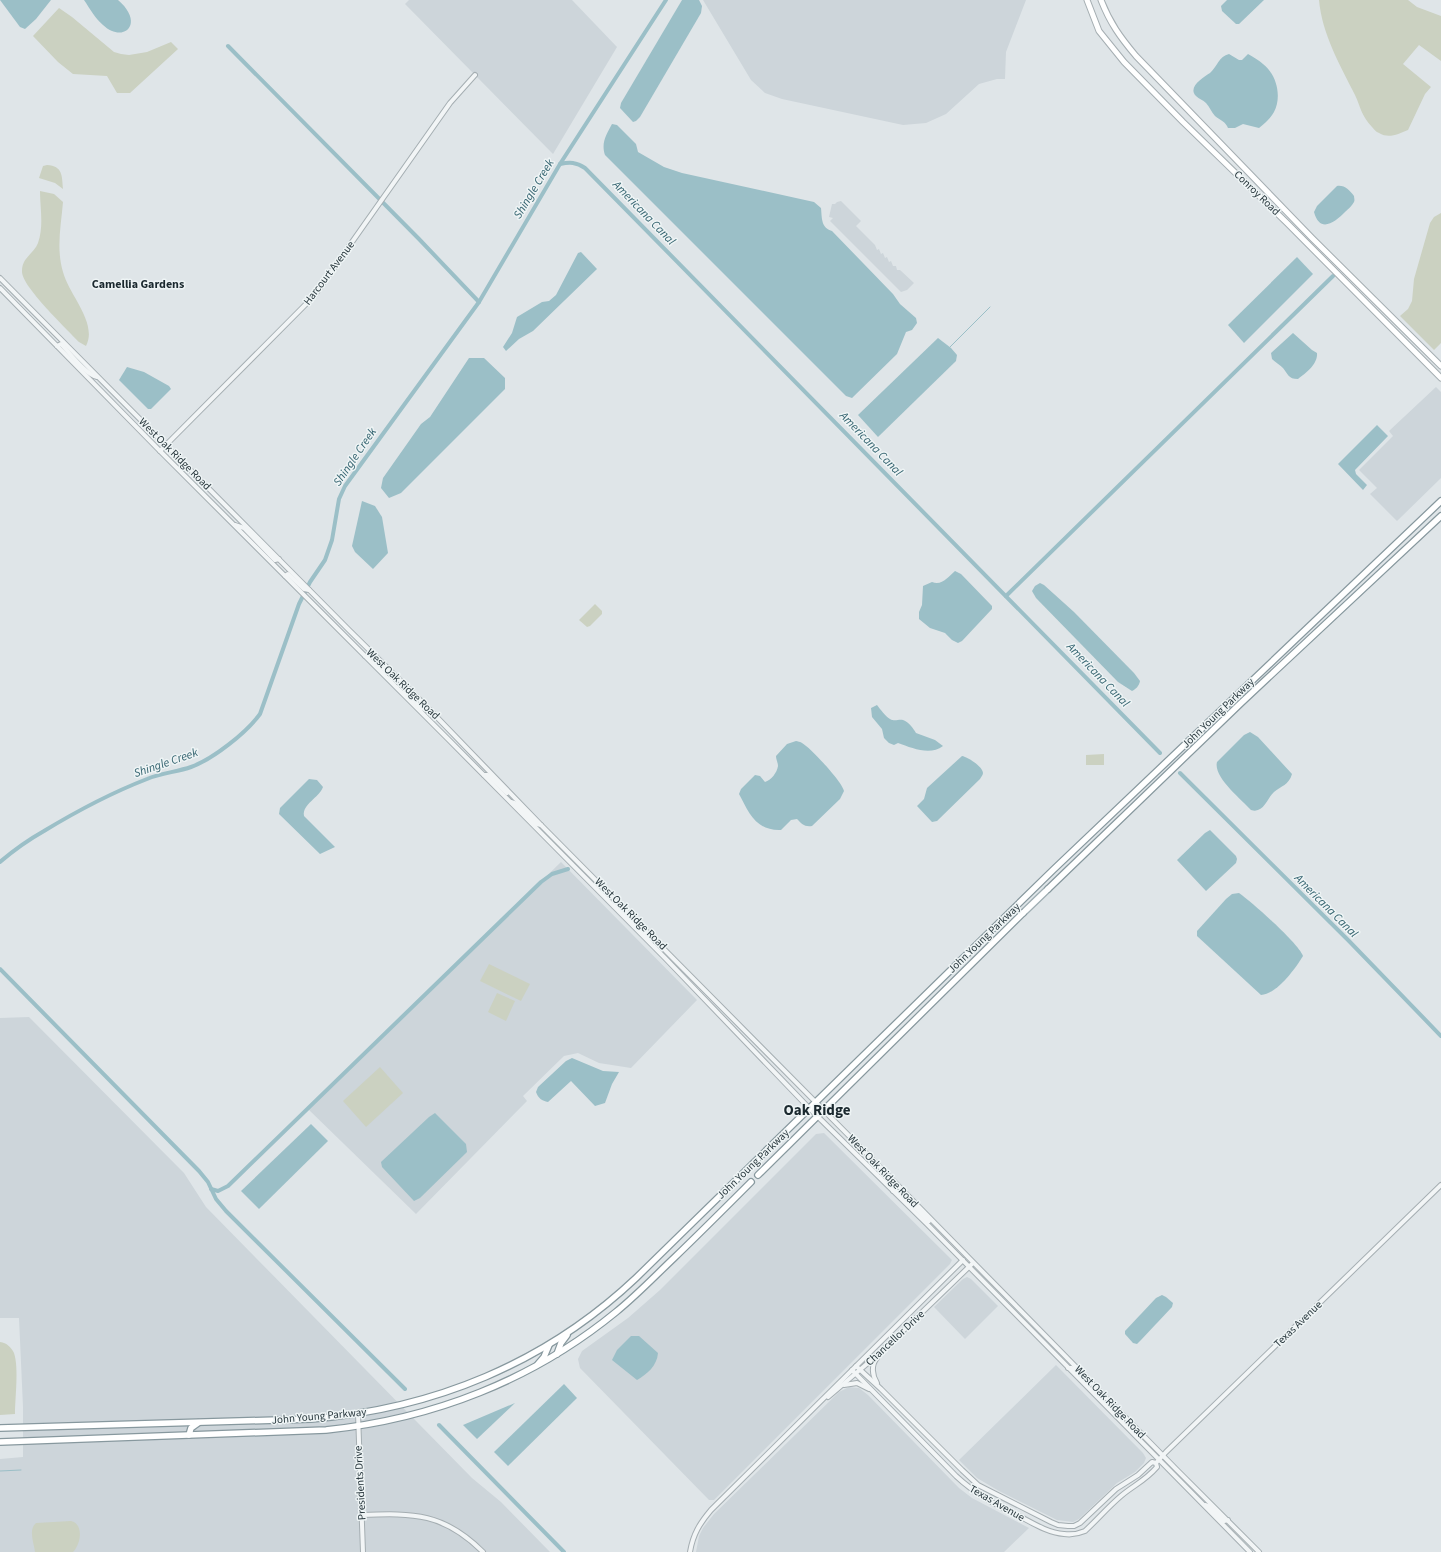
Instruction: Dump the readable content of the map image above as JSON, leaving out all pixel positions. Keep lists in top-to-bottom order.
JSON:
{
  "streets": {
    "main road": ["Conroy Road", "John Young Parkway"],
    "street": [
      "Harcourt Avenue",
      "West Oak Ridge Road",
      "Texas Avenue",
      "Chancellor Drive",
      "Presidents Drive"
    ]
  },
  "crossings": [
    ["Harcourt Avenue", "West Oak Ridge Road"],
    ["West Oak Ridge Road", "John Young Parkway"],
    ["West Oak Ridge Road", "Texas Avenue"],
    ["West Oak Ridge Road", "Chancellor Drive"],
    ["John Young Parkway", "Presidents Drive"],
    ["Texas Avenue", "Chancellor Drive"]
  ],
  "districts": ["Camellia Gardens", "Oak Ridge"],
  "water": ["Shingle Creek", "Americana Canal"]
}
